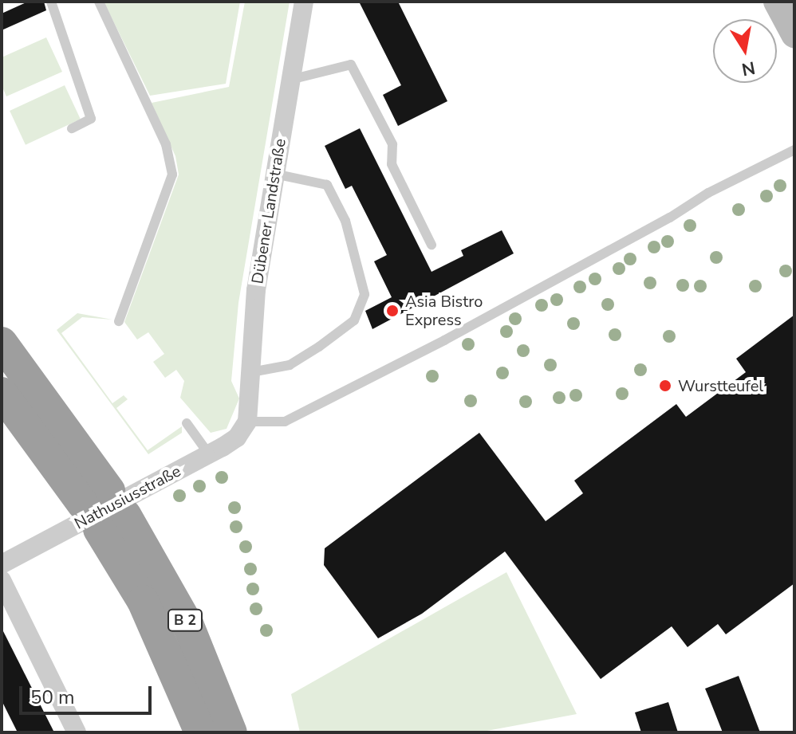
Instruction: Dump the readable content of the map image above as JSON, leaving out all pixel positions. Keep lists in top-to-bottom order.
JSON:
{
  "streets": {
    "highway": ["B 2"],
    "street": ["Dübener Landstraße", "Nathusiusstraße"]
  },
  "crossings": [
    ["Dübener Landstraße", "Nathusiusstraße"]
  ],
  "places": ["Asia Bistro Express", "Wurstteufel"],
  "scale_bar": "50 m",
  "north": "bottom"
}
